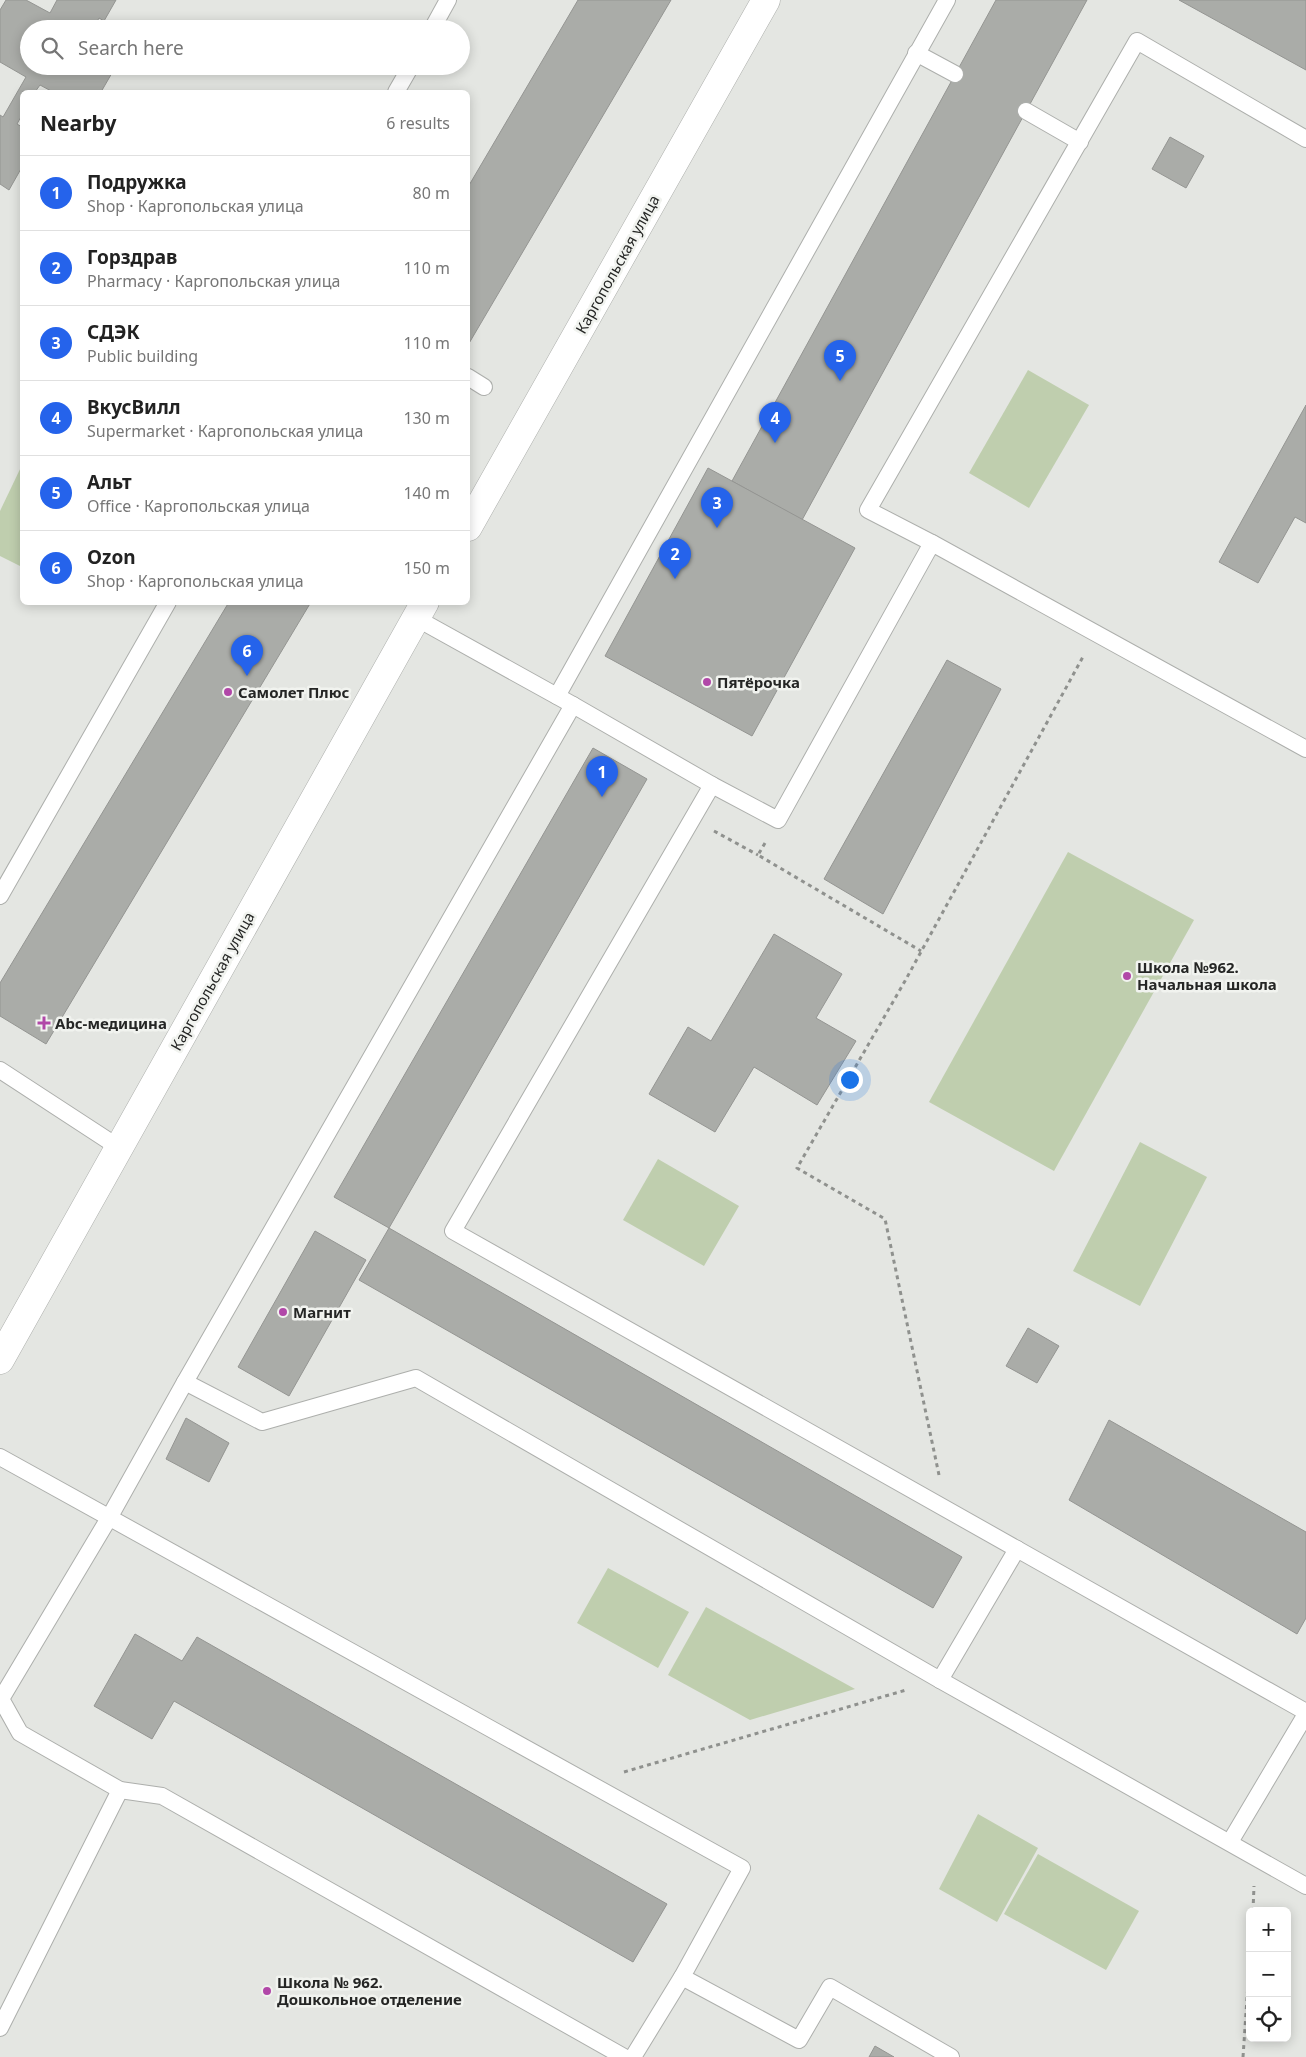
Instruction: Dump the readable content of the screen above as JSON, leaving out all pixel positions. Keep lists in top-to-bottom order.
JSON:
{
  "streets": {
    "street": ["Каргопольская улица"]
  },
  "places": {
    "other": [
      "Пятёрочка",
      "Самолет Плюс",
      "Школа №962. Начальная школа",
      "Магнит",
      "Школа № 962. Дошкольное отделение"
    ],
    "health": ["Abc-медицина"]
  },
  "page": {
    "search": "Search here",
    "heading": ["Nearby", "6 results"],
    "list": [
      {
        "mark": "1",
        "name": "Подружка",
        "note": "Shop · Каргопольская улица",
        "value": "80 m"
      },
      {
        "mark": "2",
        "name": "Горздрав",
        "note": "Pharmacy · Каргопольская улица",
        "value": "110 m"
      },
      {
        "mark": "3",
        "name": "СДЭК",
        "note": "Public building",
        "value": "110 m"
      },
      {
        "mark": "4",
        "name": "ВкусВилл",
        "note": "Supermarket · Каргопольская улица",
        "value": "130 m"
      },
      {
        "mark": "5",
        "name": "Альт",
        "note": "Office · Каргопольская улица",
        "value": "140 m"
      },
      {
        "mark": "6",
        "name": "Ozon",
        "note": "Shop · Каргопольская улица",
        "value": "150 m"
      }
    ],
    "pins": [
      "5",
      "4",
      "3",
      "2",
      "6",
      "1"
    ],
    "map_buttons": ["+", "−"]
  }
}
